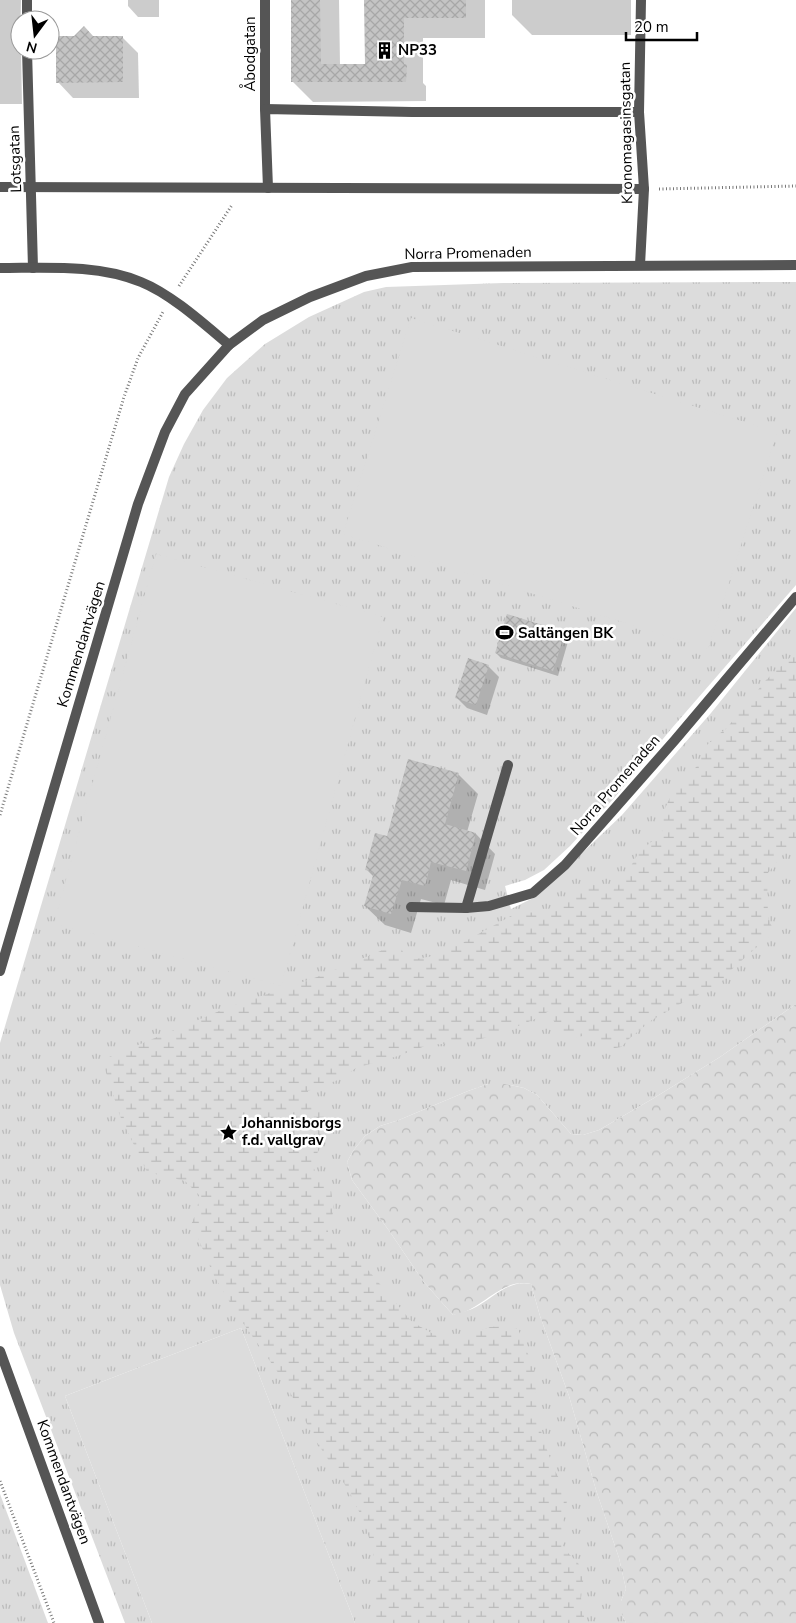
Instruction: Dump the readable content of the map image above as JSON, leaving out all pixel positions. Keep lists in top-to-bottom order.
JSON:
{
  "streets": {
    "street": [
      "Åbodgatan",
      "Kronomagasinsgatan",
      "Lotsgatan",
      "Norra Promenaden",
      "Kommendantvägen"
    ]
  },
  "crossings": [
    ["Kronomagasinsgatan", "Norra Promenaden"],
    ["Norra Promenaden", "Kommendantvägen"]
  ],
  "places": {
    "building": ["NP33"],
    "sports": ["Saltängen BK"],
    "place": ["Johannisborgs f.d. vallgrav"]
  },
  "scale_bar": "20 m",
  "north": "bottom"
}
